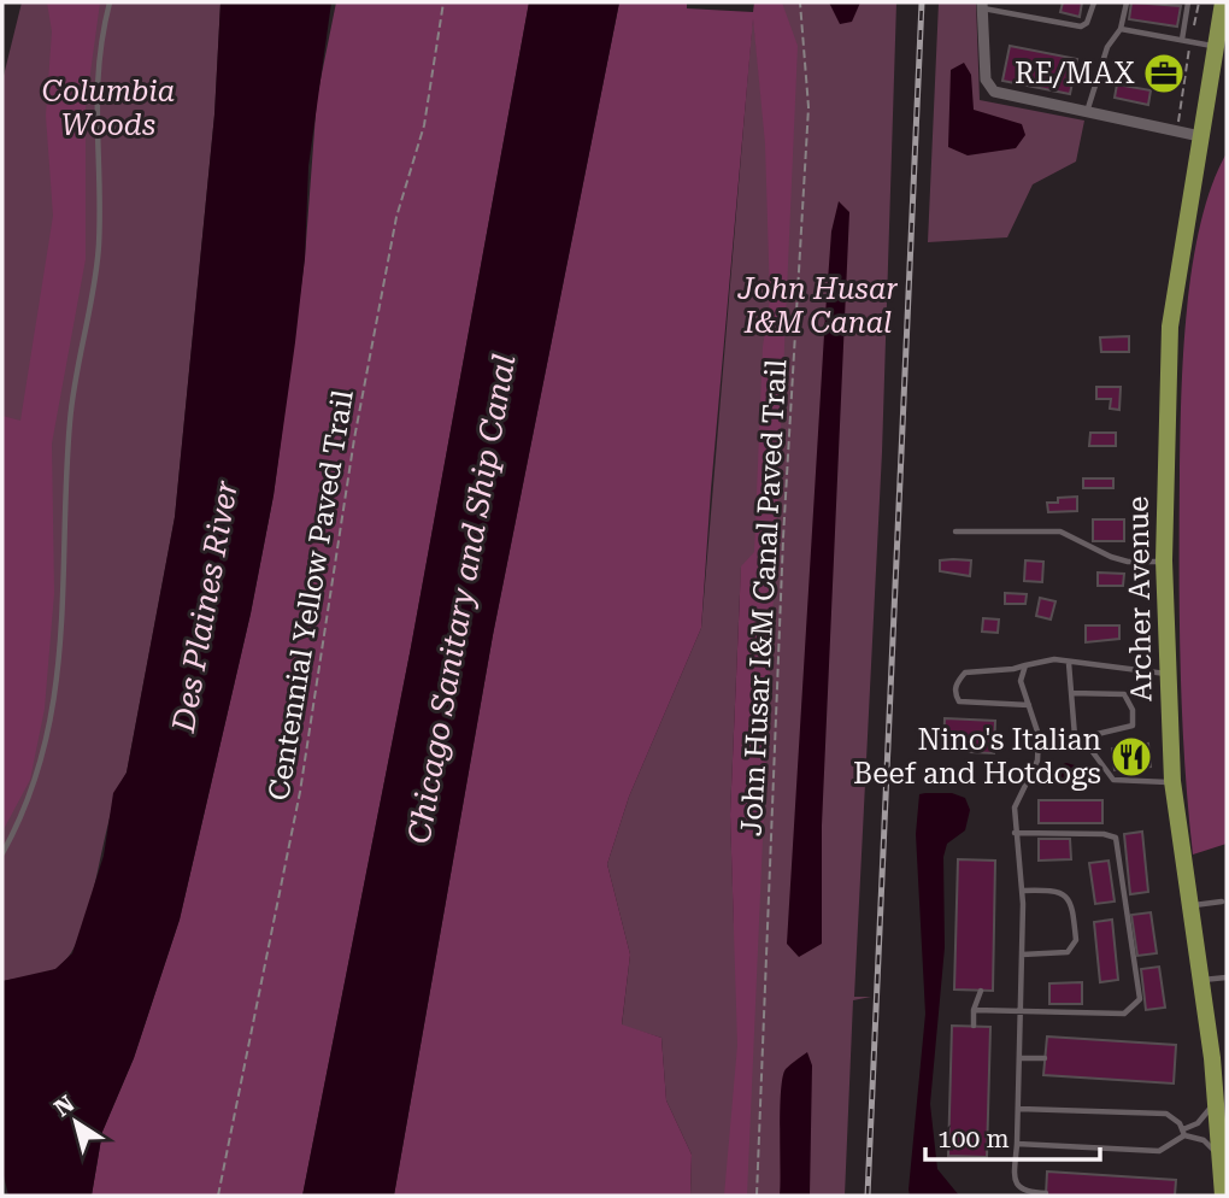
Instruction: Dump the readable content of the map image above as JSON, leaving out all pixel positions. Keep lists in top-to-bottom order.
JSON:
{
  "streets": {
    "main road": ["Archer Avenue"],
    "path": ["Centennial Yellow Paved Trail", "John Husar I&M Canal Paved Trail"]
  },
  "water": ["Chicago Sanitary and Ship Canal", "Des Plaines River"],
  "parks": ["Columbia Woods", "John Husar I&M Canal"],
  "places": {
    "office": ["RE/MAX"],
    "restaurant": ["Nino's Italian Beef and Hotdogs"]
  },
  "scale_bar": "100 m",
  "north": "top left"
}
